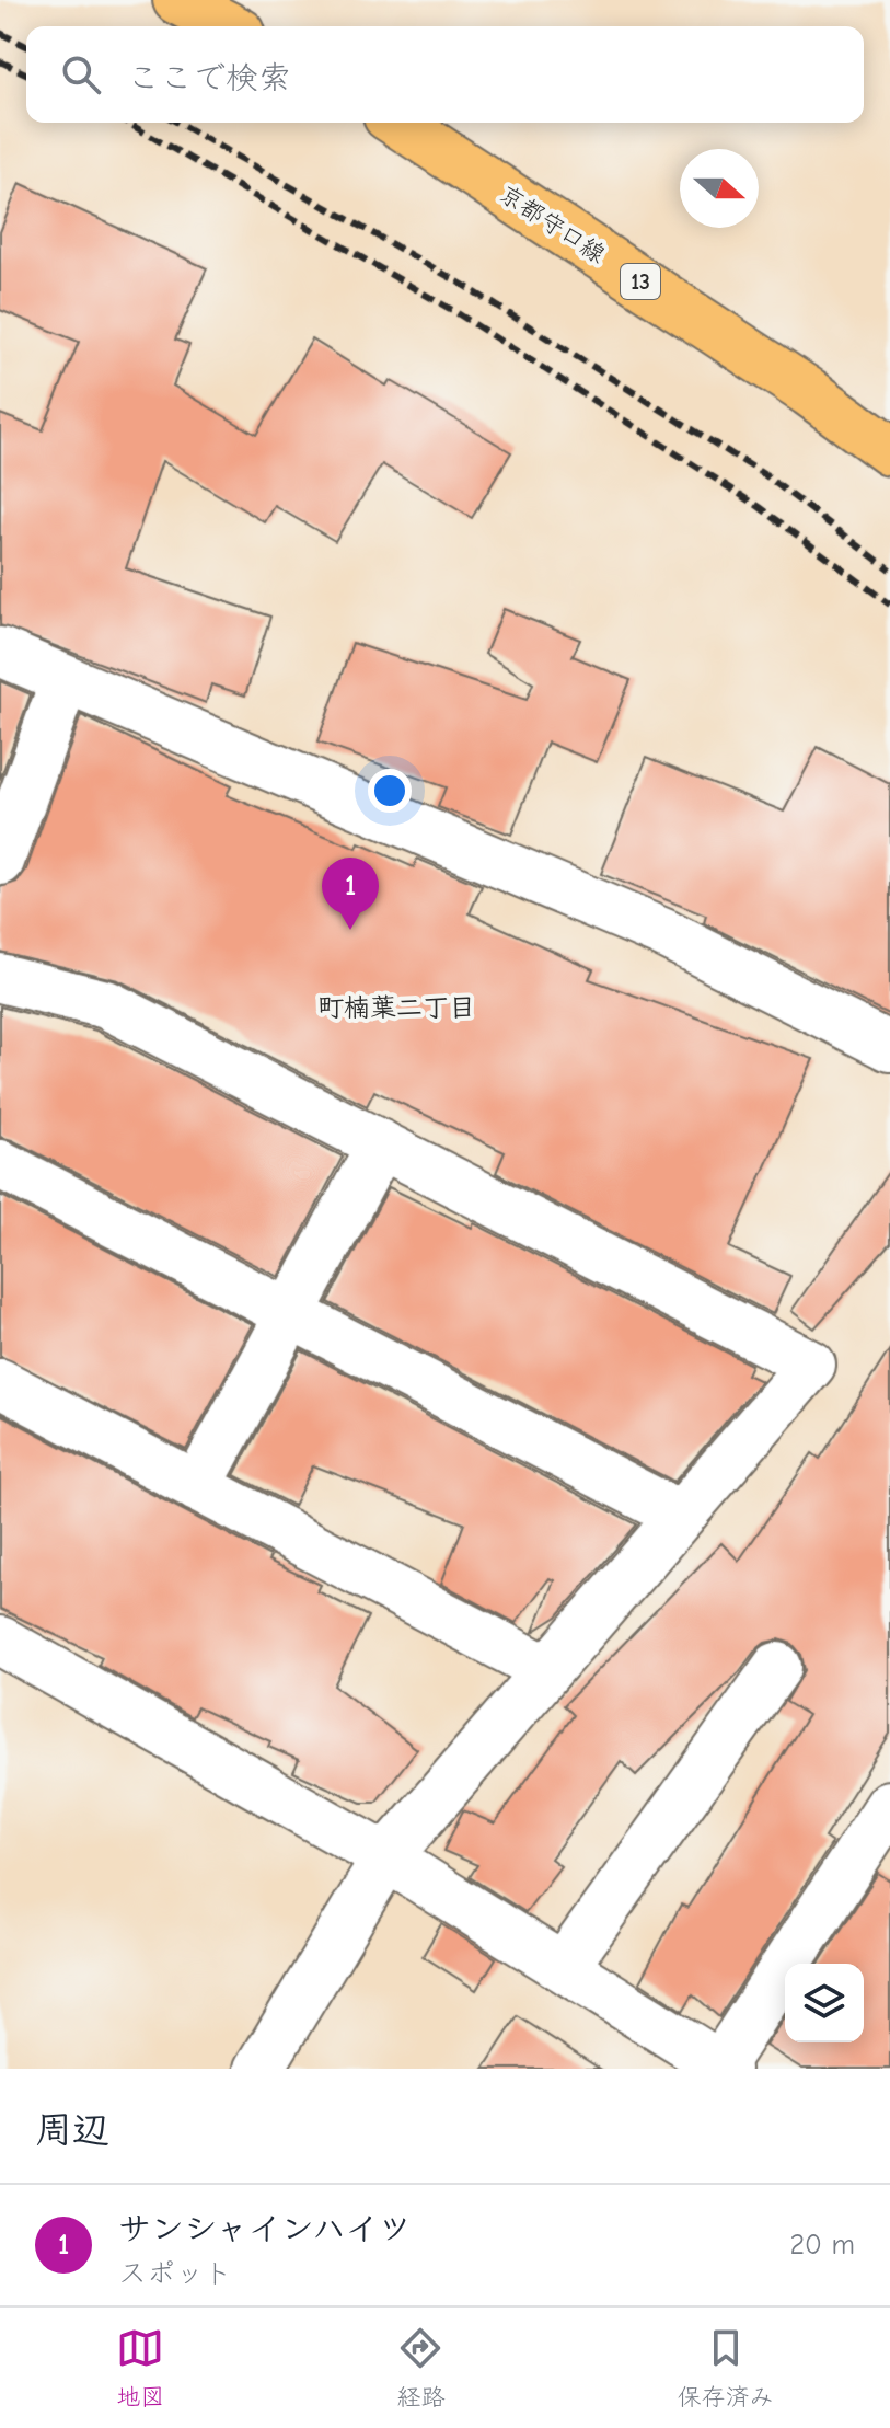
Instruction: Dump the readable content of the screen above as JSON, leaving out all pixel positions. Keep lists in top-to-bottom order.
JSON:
{
  "streets": {
    "main road": ["京都守口線", "13"]
  },
  "districts": ["町楠葉二丁目"],
  "north": "right",
  "page": {
    "search": "ここで検索",
    "pins": "1",
    "heading": "周辺",
    "list": [
      {
        "mark": "1",
        "name": "サンシャインハイツ",
        "note": "スポット",
        "value": "20 m"
      }
    ],
    "nav": ["地図", "経路", "保存済み"]
  }
}
